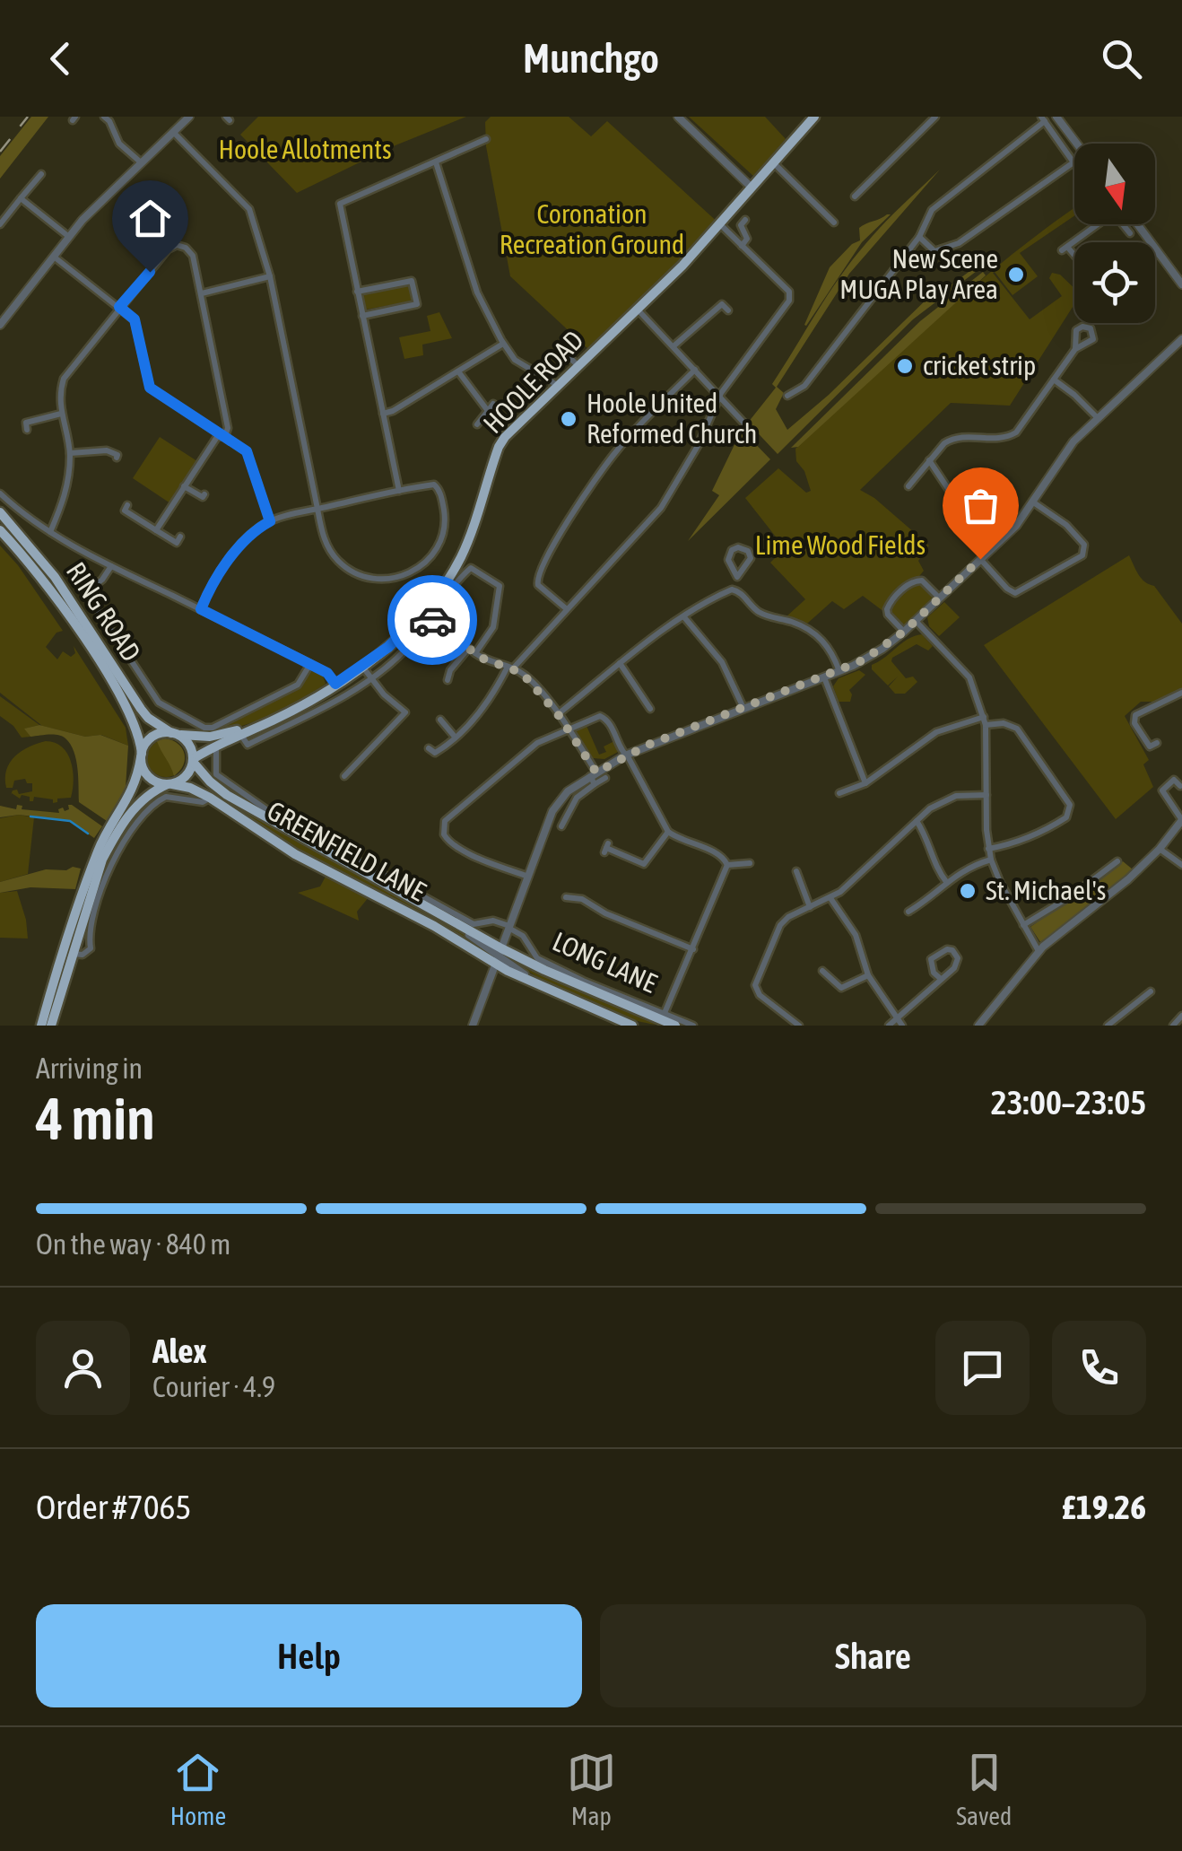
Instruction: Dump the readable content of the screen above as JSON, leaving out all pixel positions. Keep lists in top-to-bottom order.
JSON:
{
  "streets": {
    "highway": [
      "HOOLE ROAD",
      "RING ROAD",
      "GREENFIELD LANE",
      "LONG LANE"
    ]
  },
  "crossings": [
    ["HOOLE ROAD", "RING ROAD"],
    ["HOOLE ROAD", "GREENFIELD LANE"],
    ["RING ROAD", "GREENFIELD LANE"],
    ["GREENFIELD LANE", "LONG LANE"]
  ],
  "parks": ["Hoole Allotments", "Coronation Recreation Ground", "Lime Wood Fields"],
  "places": [
    "New Scene MUGA Play Area",
    "cricket strip",
    "Hoole United Reformed Church",
    "St. Michael's"
  ],
  "north": "bottom",
  "page": {
    "header": "Munchgo",
    "heading": ["4 min", "Arriving in", "23:00–23:05"],
    "panel": [
      "Alex",
      "Courier · 4.9",
      "Order #7065",
      "£19.26"
    ],
    "bar": "On the way · 840 m",
    "buttons": ["Help", "Share"],
    "tabs": ["Home", "Map", "Saved"]
  }
}
